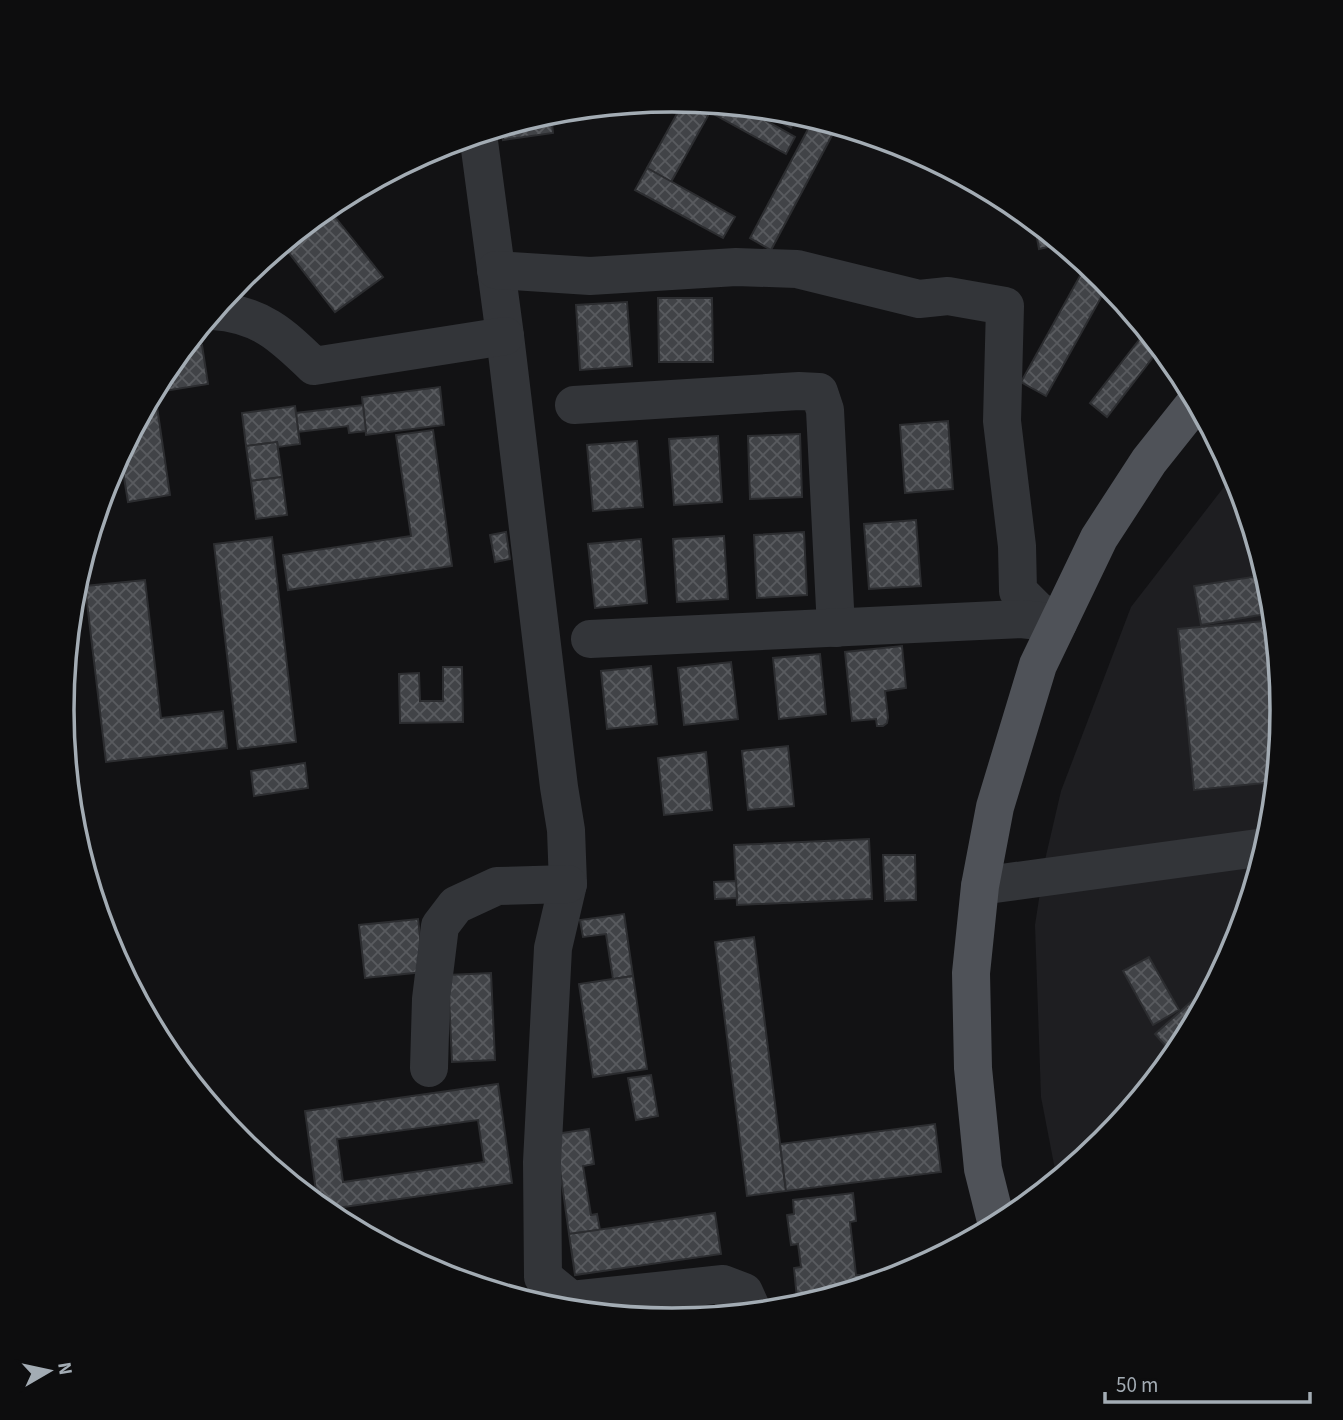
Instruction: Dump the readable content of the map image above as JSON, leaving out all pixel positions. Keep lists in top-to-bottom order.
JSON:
{
  "scale_bar": "50 m",
  "north": "right"
}
